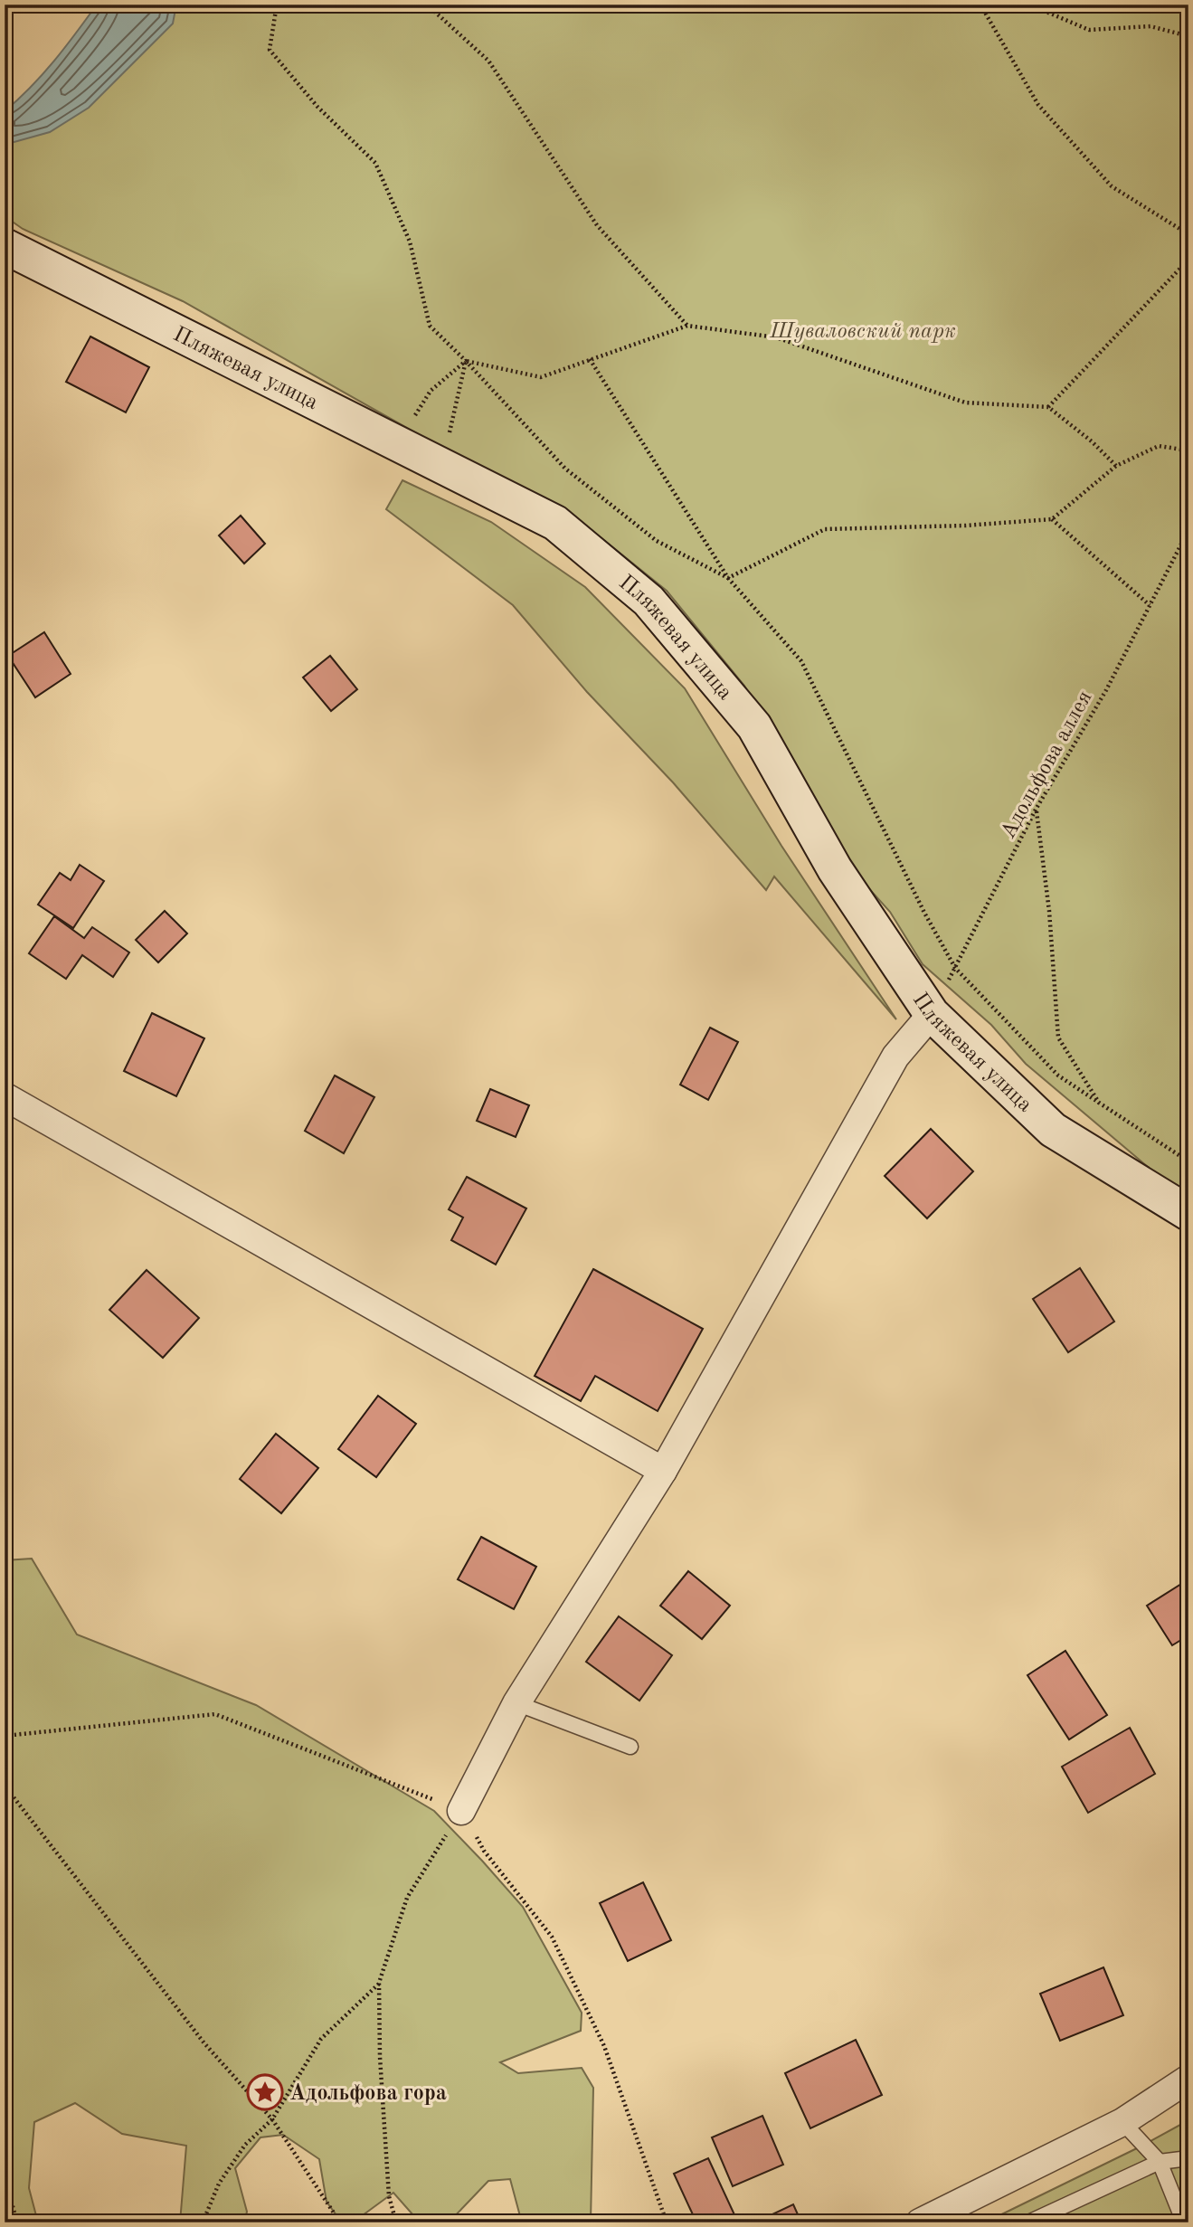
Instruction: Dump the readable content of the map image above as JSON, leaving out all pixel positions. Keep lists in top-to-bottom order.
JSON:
{
  "streets": {
    "street": ["Пляжевая улица"],
    "path": ["Адольфова аллея"]
  },
  "crossings": [
    ["Пляжевая улица", "Адольфова аллея"]
  ],
  "parks": ["Шуваловский парк"],
  "places": {
    "place": ["Адольфова гора"]
  }
}
